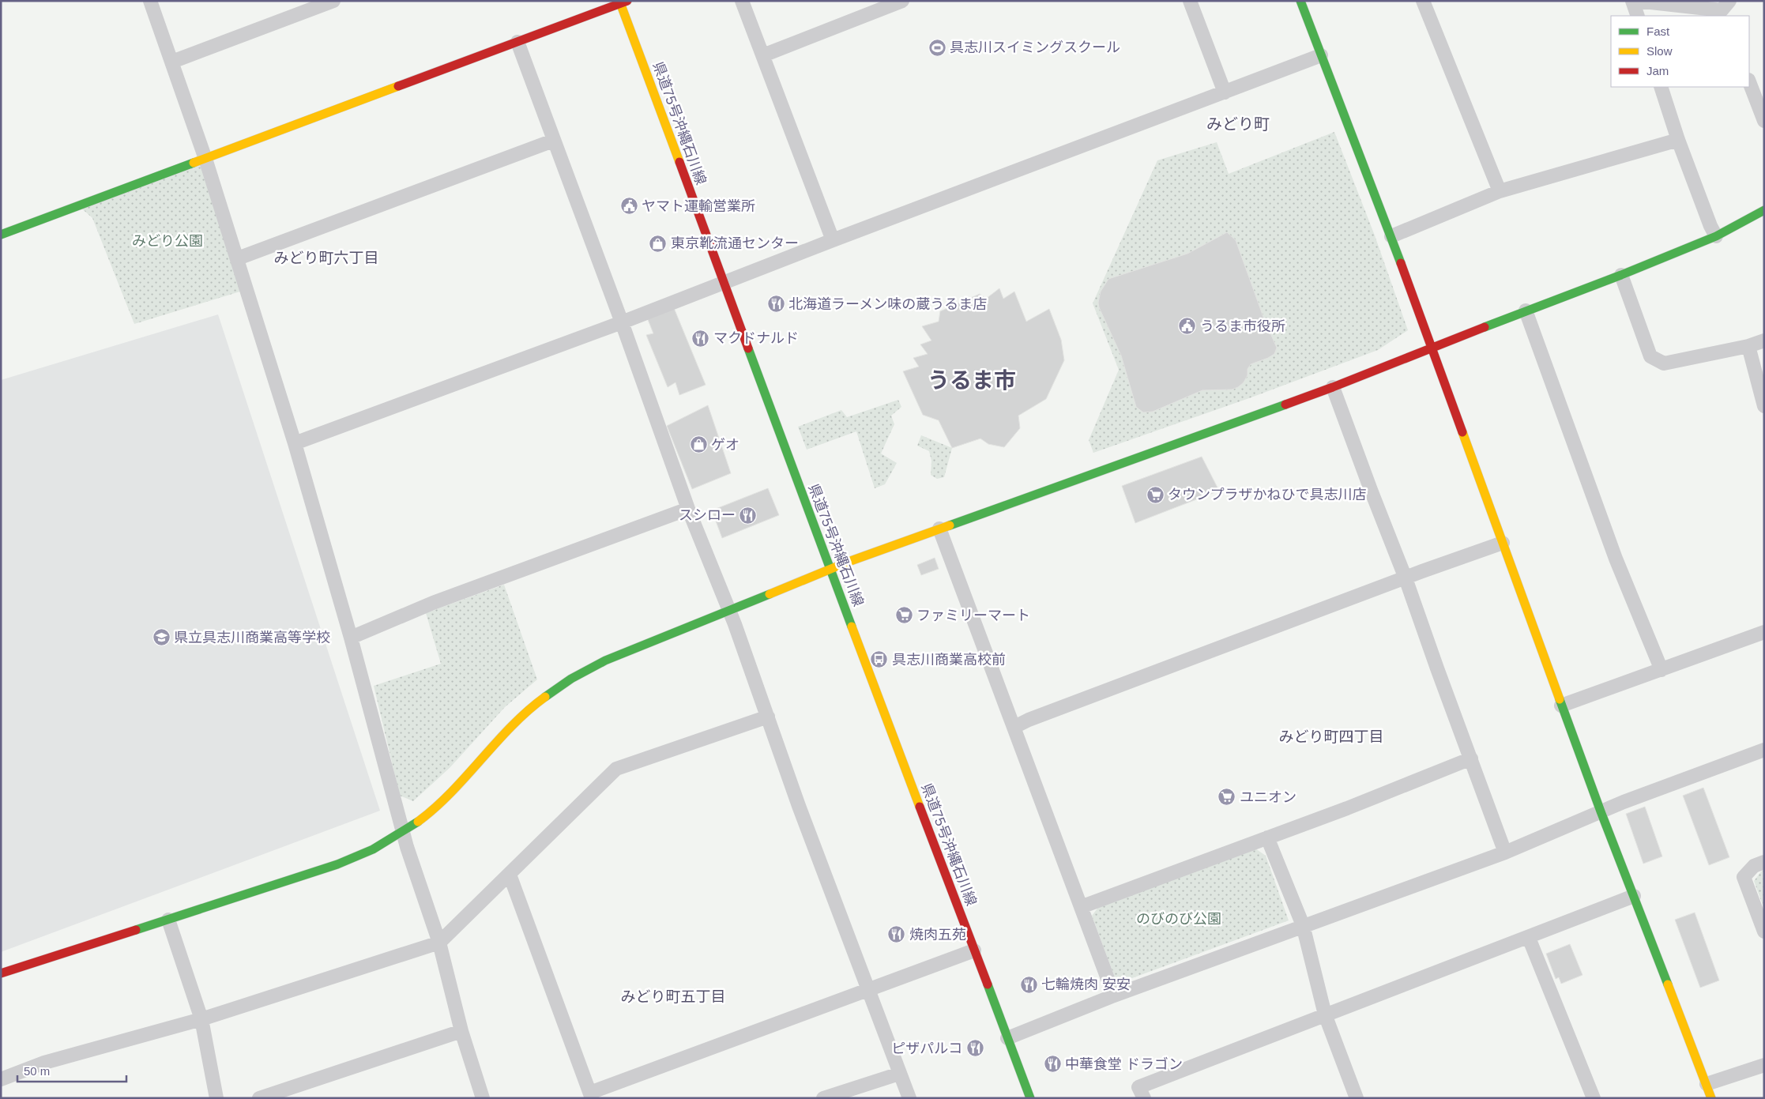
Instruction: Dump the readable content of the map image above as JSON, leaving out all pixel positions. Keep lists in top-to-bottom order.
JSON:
{
  "streets": {
    "street": ["県道75号沖縄石川線"]
  },
  "districts": [
    "みどり町",
    "みどり町六丁目",
    "うるま市",
    "みどり町四丁目",
    "みどり町五丁目"
  ],
  "parks": ["みどり公園", "のびのび公園"],
  "places": {
    "sports": ["具志川スイミングスクール"],
    "public building": ["ヤマト運輸営業所", "うるま市役所"],
    "shop": ["東京靴流通センター", "ゲオ"],
    "restaurant": [
      "北海道ラーメン味の蔵うるま店",
      "マクドナルド",
      "スシロー",
      "焼肉五苑",
      "七輪焼肉 安安",
      "ピザパルコ",
      "中華食堂 ドラゴン"
    ],
    "supermarket": ["タウンプラザかねひで具志川店", "ファミリーマート", "ユニオン"],
    "school or university": ["県立具志川商業高等学校"],
    "bus stop": ["具志川商業高校前"]
  },
  "legend": ["Fast", "Slow", "Jam"],
  "scale_bar": "50 m"
}
